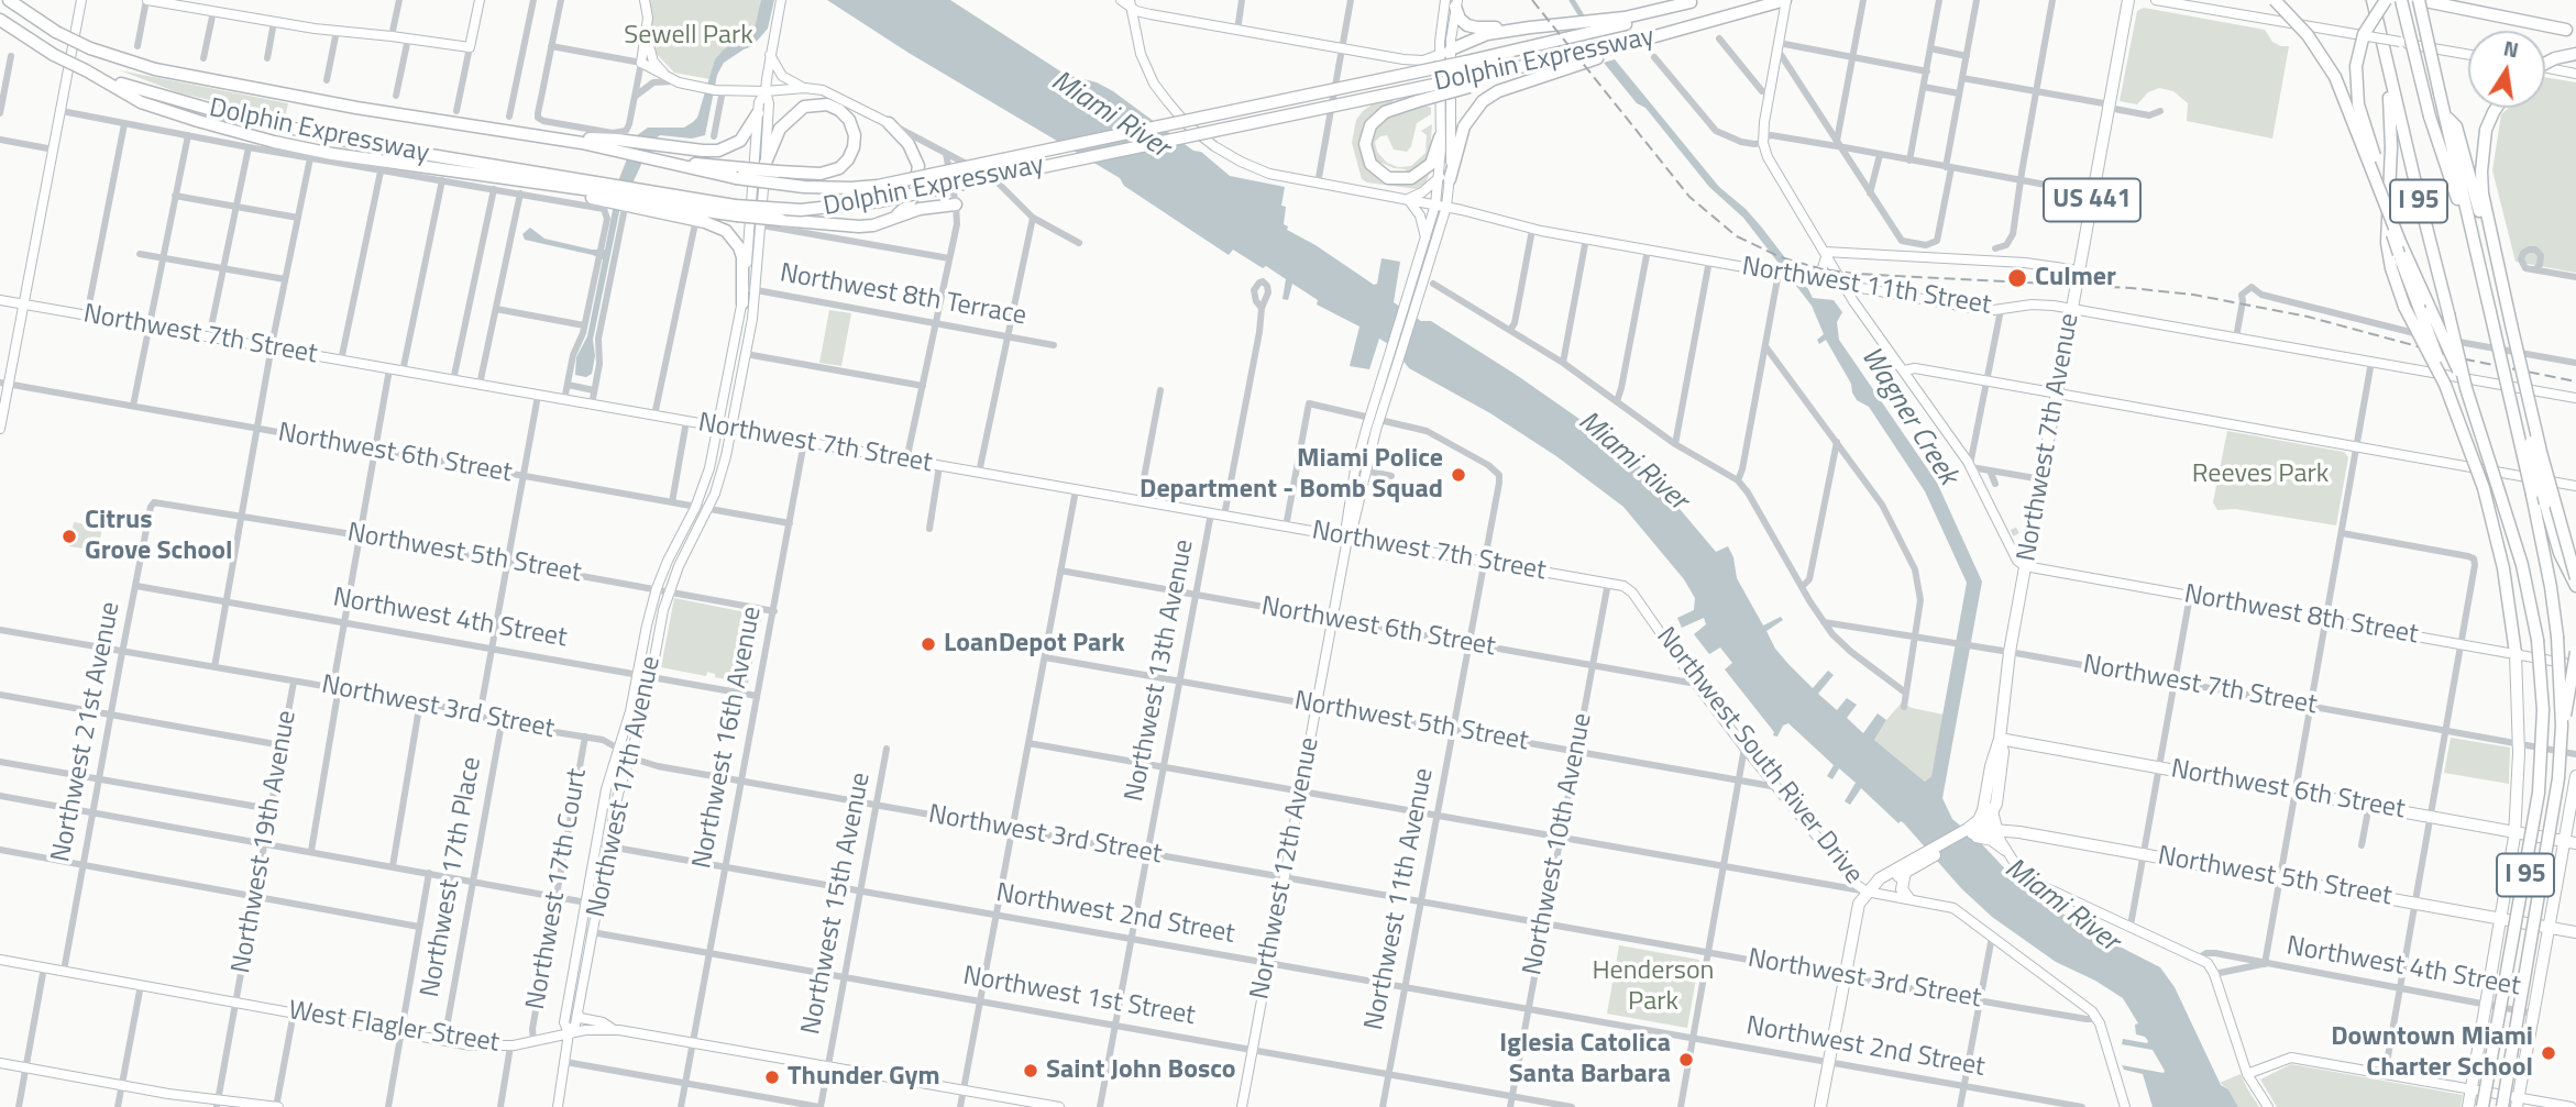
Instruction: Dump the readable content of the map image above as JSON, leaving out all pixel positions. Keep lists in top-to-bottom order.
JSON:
{
  "streets": {
    "highway": ["Dolphin Expressway", "I 95"],
    "main road": [
      "US 441",
      "Northwest 11th Street",
      "Northwest 7th Street",
      "Northwest 7th Avenue",
      "Northwest 6th Street",
      "Northwest 5th Street",
      "Northwest 8th Street",
      "Northwest South River Drive",
      "Northwest 17th Avenue",
      "Northwest 12th Avenue",
      "West Flagler Street"
    ],
    "street": [
      "Northwest 8th Terrace",
      "Northwest 4th Street",
      "Northwest 13th Avenue",
      "Northwest 3rd Street",
      "Northwest 21st Avenue",
      "Northwest 16th Avenue",
      "Northwest 19th Avenue",
      "Northwest 10th Avenue",
      "Northwest 17th Place",
      "Northwest 17th Court",
      "Northwest 11th Avenue",
      "Northwest 15th Avenue",
      "Northwest 2nd Street",
      "Northwest 1st Street"
    ]
  },
  "crossings": [
    ["Northwest 11th Street", "Northwest 7th Avenue"],
    ["Northwest 11th Street", "Northwest 12th Avenue"],
    ["Northwest 8th Terrace", "Northwest 17th Avenue"],
    ["Northwest 7th Street", "Northwest 7th Avenue"],
    ["Northwest 7th Street", "Northwest 13th Avenue"],
    ["Northwest 7th Street", "Northwest 16th Avenue"],
    ["Northwest 7th Street", "Northwest South River Drive"],
    ["Northwest 7th Street", "Northwest 17th Avenue"],
    ["Northwest 7th Street", "Northwest 10th Avenue"],
    ["Northwest 7th Street", "Northwest 12th Avenue"],
    ["Northwest 7th Street", "Northwest 11th Avenue"],
    ["Northwest 7th Avenue", "Northwest 6th Street"],
    ["Northwest 7th Avenue", "Northwest 5th Street"],
    ["Northwest 7th Avenue", "Northwest 8th Street"],
    ["Northwest 7th Avenue", "Northwest South River Drive"],
    ["Northwest 6th Street", "Northwest 13th Avenue"],
    ["Northwest 6th Street", "Northwest 16th Avenue"],
    ["Northwest 6th Street", "Northwest South River Drive"],
    ["Northwest 6th Street", "Northwest 17th Avenue"],
    ["Northwest 6th Street", "Northwest 10th Avenue"],
    ["Northwest 6th Street", "Northwest 12th Avenue"],
    ["Northwest 6th Street", "Northwest 11th Avenue"],
    ["Northwest 5th Street", "Northwest 13th Avenue"],
    ["Northwest 5th Street", "Northwest 21st Avenue"],
    ["Northwest 5th Street", "Northwest 16th Avenue"],
    ["Northwest 5th Street", "Northwest South River Drive"],
    ["Northwest 5th Street", "Northwest 17th Avenue"],
    ["Northwest 5th Street", "Northwest 10th Avenue"],
    ["Northwest 5th Street", "Northwest 12th Avenue"],
    ["Northwest 5th Street", "Northwest 11th Avenue"],
    ["Northwest 4th Street", "Northwest 21st Avenue"],
    ["Northwest 4th Street", "Northwest 16th Avenue"],
    ["Northwest 4th Street", "Northwest 17th Avenue"],
    ["Northwest 13th Avenue", "Northwest 3rd Street"],
    ["Northwest 13th Avenue", "Northwest 2nd Street"],
    ["Northwest 13th Avenue", "Northwest 1st Street"],
    ["Northwest 3rd Street", "Northwest 21st Avenue"],
    ["Northwest 3rd Street", "Northwest 16th Avenue"],
    ["Northwest 3rd Street", "Northwest South River Drive"],
    ["Northwest 3rd Street", "Northwest 17th Avenue"],
    ["Northwest 3rd Street", "Northwest 19th Avenue"],
    ["Northwest 3rd Street", "Northwest 10th Avenue"],
    ["Northwest 3rd Street", "Northwest 12th Avenue"],
    ["Northwest 3rd Street", "Northwest 17th Place"],
    ["Northwest 3rd Street", "Northwest 17th Court"],
    ["Northwest 3rd Street", "Northwest 11th Avenue"],
    ["Northwest 3rd Street", "Northwest 15th Avenue"],
    ["Northwest 21st Avenue", "West Flagler Street"],
    ["Northwest 16th Avenue", "Northwest 2nd Street"],
    ["Northwest 16th Avenue", "Northwest 1st Street"],
    ["Northwest 16th Avenue", "West Flagler Street"],
    ["Northwest 17th Avenue", "Northwest 2nd Street"],
    ["Northwest 17th Avenue", "Northwest 1st Street"],
    ["Northwest 17th Avenue", "West Flagler Street"],
    ["Northwest 19th Avenue", "West Flagler Street"],
    ["Northwest 10th Avenue", "Northwest 2nd Street"],
    ["Northwest 10th Avenue", "Northwest 1st Street"],
    ["Northwest 12th Avenue", "Northwest 11th Avenue"],
    ["Northwest 12th Avenue", "Northwest 2nd Street"],
    ["Northwest 12th Avenue", "Northwest 1st Street"],
    ["Northwest 17th Place", "West Flagler Street"],
    ["Northwest 17th Court", "West Flagler Street"],
    ["Northwest 11th Avenue", "Northwest 2nd Street"],
    ["Northwest 11th Avenue", "Northwest 1st Street"],
    ["Northwest 15th Avenue", "Northwest 2nd Street"],
    ["Northwest 15th Avenue", "Northwest 1st Street"],
    ["Northwest 15th Avenue", "West Flagler Street"]
  ],
  "water": ["Miami River", "Wagner Creek"],
  "parks": ["Sewell Park", "Reeves Park", "Henderson Park"],
  "places": [
    "Culmer",
    "Miami Police Department - Bomb Squad",
    "Citrus Grove School",
    "LoanDepot Park",
    "Downtown Miami Charter School",
    "Iglesia Catolica Santa Barbara",
    "Saint John Bosco",
    "Thunder Gym"
  ],
  "north": "top"
}
